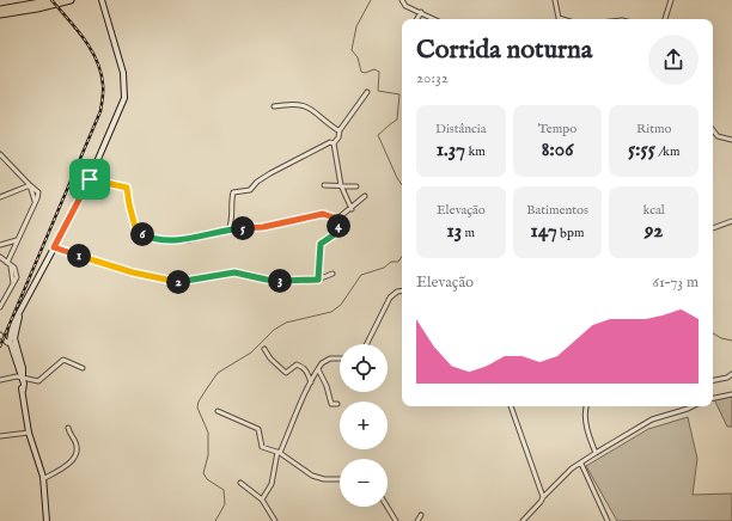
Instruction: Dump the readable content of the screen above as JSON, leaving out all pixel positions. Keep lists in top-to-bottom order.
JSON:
{
  "page": {
    "heading": ["Corrida noturna", "20:32"],
    "stats": [
      ["Distância", "1.37 km"],
      ["Tempo", "8:06"],
      ["Ritmo", "5:55 /km"],
      ["Elevação", "13 m"],
      ["Batimentos", "147 bpm"],
      ["kcal", "92"]
    ],
    "pins": [
      "4",
      "5",
      "6",
      "1",
      "3",
      "2"
    ],
    "chart": ["Elevação", "61–73 m"],
    "map_buttons": ["+", "−"]
  }
}
